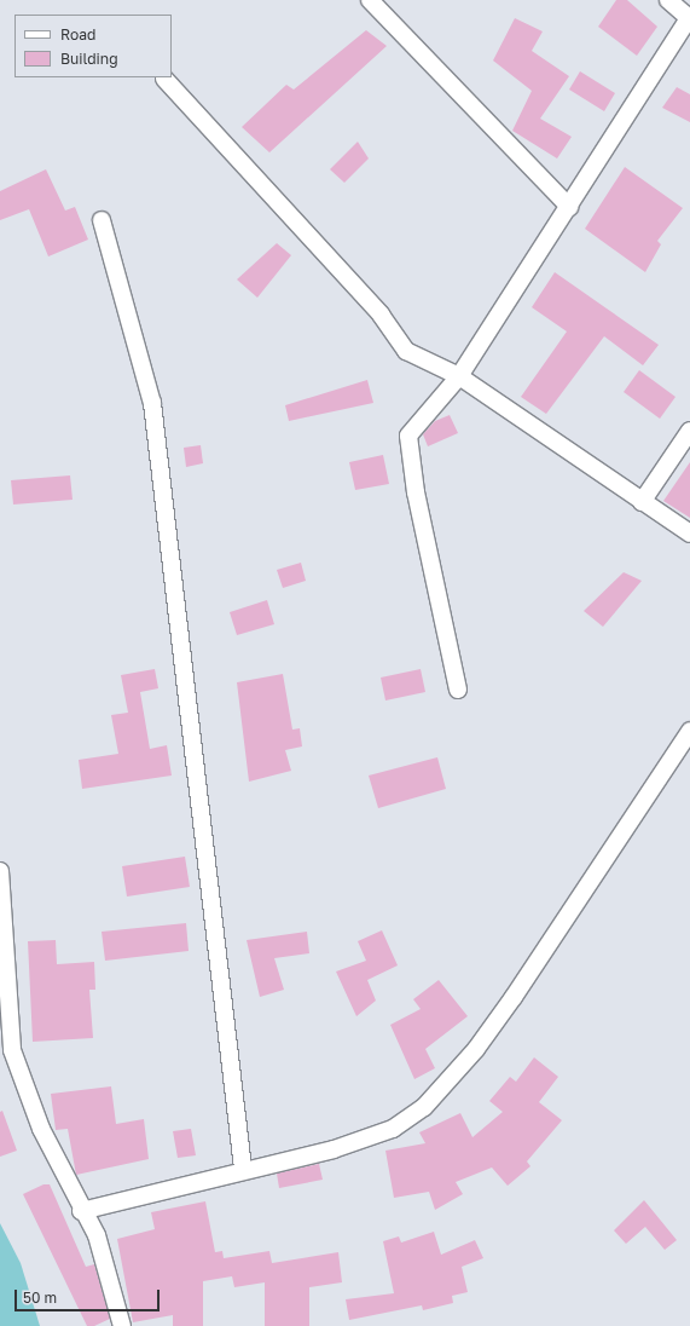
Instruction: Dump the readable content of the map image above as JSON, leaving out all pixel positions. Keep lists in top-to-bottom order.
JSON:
{
  "legend": ["Road", "Building"],
  "scale_bar": "50 m"
}
